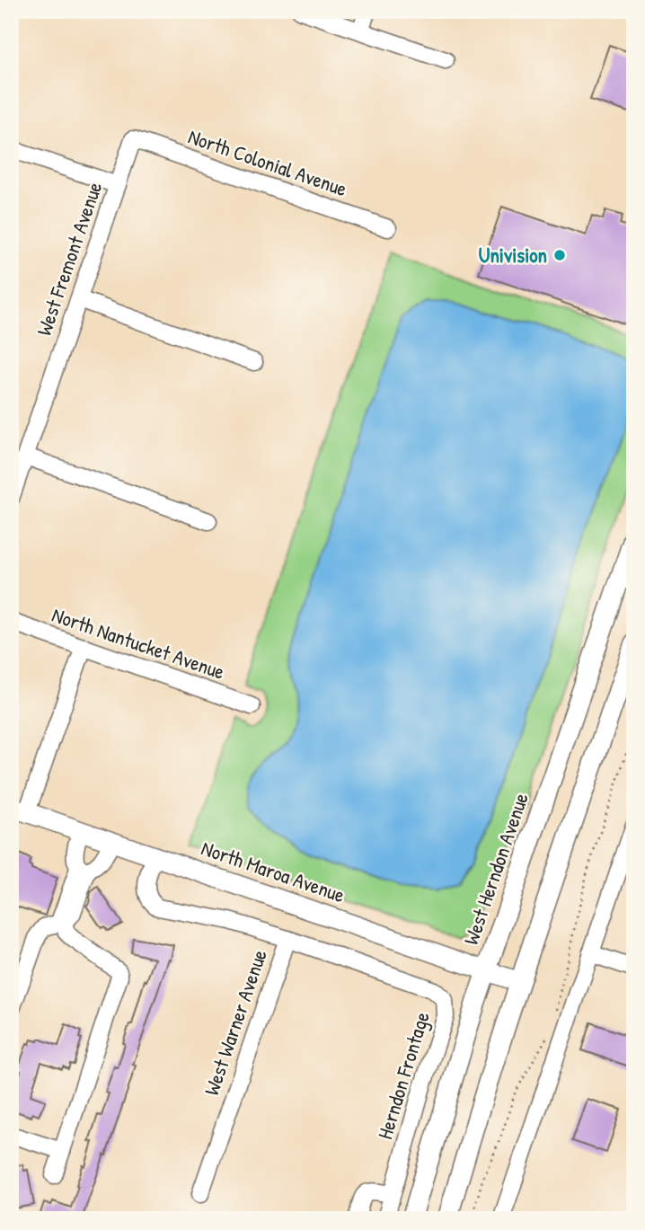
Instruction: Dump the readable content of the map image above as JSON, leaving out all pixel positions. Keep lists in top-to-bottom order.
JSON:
{
  "streets": {
    "main road": ["West Herndon Avenue", "North Maroa Avenue"],
    "street": [
      "North Colonial Avenue",
      "West Fremont Avenue",
      "North Nantucket Avenue",
      "West Warner Avenue",
      "Herndon Frontage"
    ]
  },
  "crossings": [
    ["North Colonial Avenue", "West Fremont Avenue"],
    ["West Herndon Avenue", "North Maroa Avenue"],
    ["North Maroa Avenue", "West Warner Avenue"],
    ["West Warner Avenue", "Herndon Frontage"]
  ],
  "places": ["Univision"]
}
